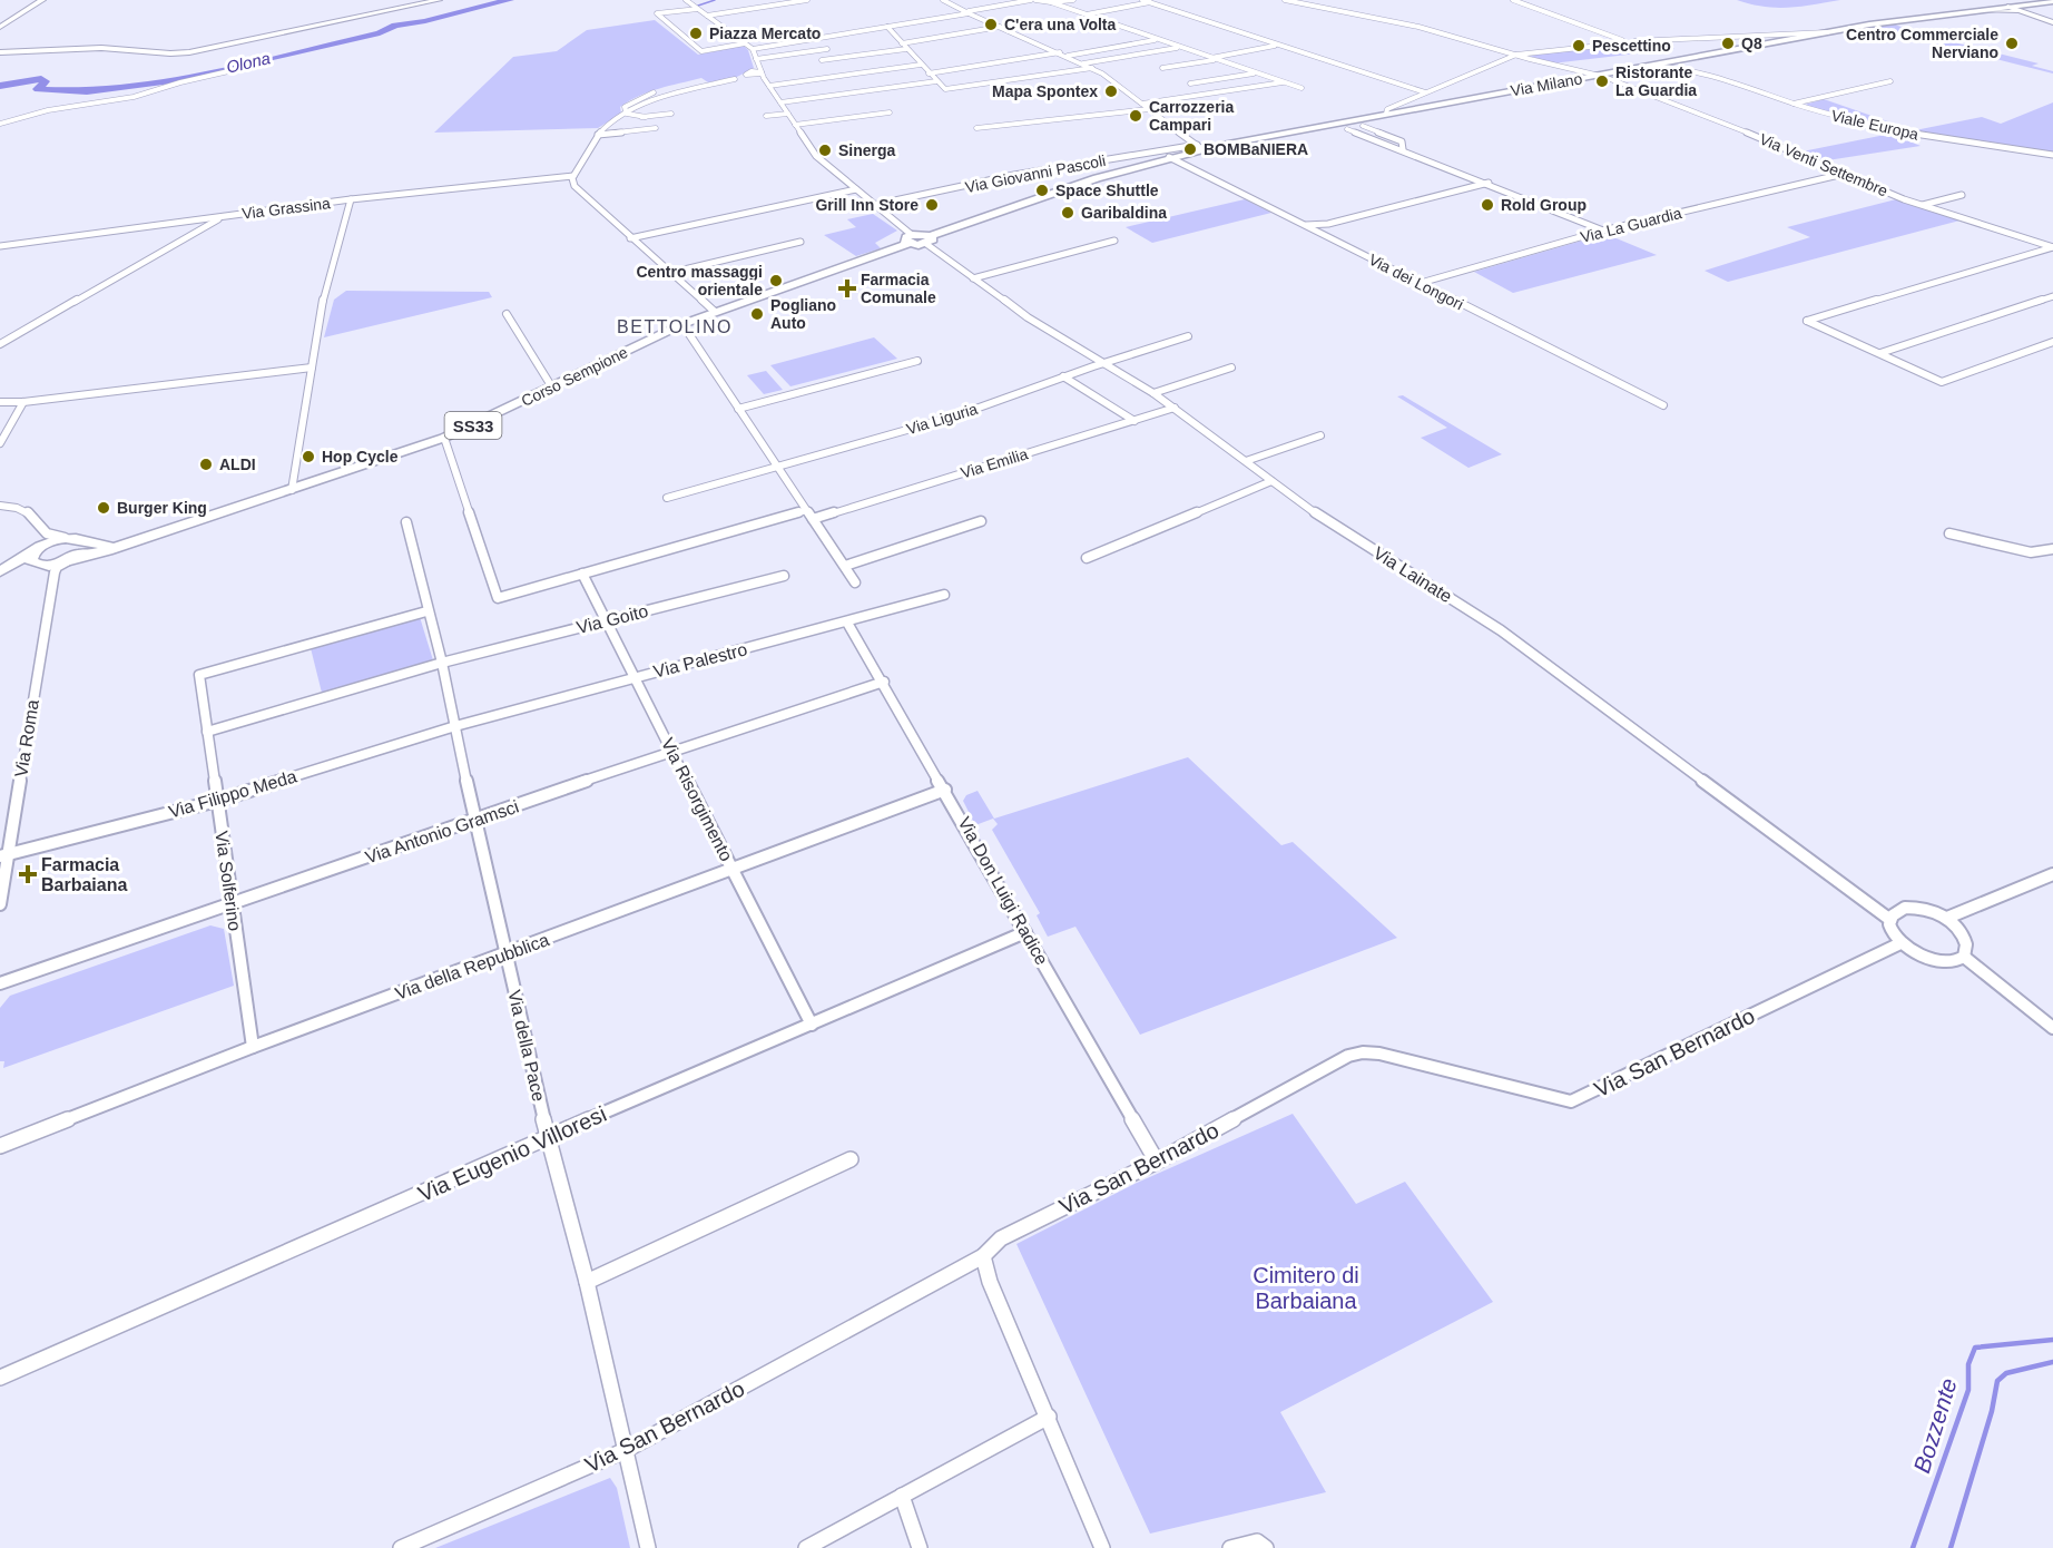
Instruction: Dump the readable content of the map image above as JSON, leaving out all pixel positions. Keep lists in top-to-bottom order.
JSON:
{
  "streets": {
    "main road": ["Via Milano", "Corso Sempione", "SS33"],
    "street": [
      "Viale Europa",
      "Via Venti Settembre",
      "Via Giovanni Pascoli",
      "Via Grassina",
      "Via La Guardia",
      "Via dei Longori",
      "Via Liguria",
      "Via Emilia",
      "Via Lainate",
      "Via Goito",
      "Via Palestro",
      "Via Roma",
      "Via Filippo Meda",
      "Via Risorgimento",
      "Via Antonio Gramsci",
      "Via Solferino",
      "Via Don Luigi Radice",
      "Via della Repubblica",
      "Via della Pace",
      "Via San Bernardo",
      "Via Eugenio Villoresi"
    ]
  },
  "crossings": [
    ["Via Milano", "Viale Europa"],
    ["Via Milano", "Via Venti Settembre"],
    ["Via Milano", "Via Giovanni Pascoli"],
    ["Via Venti Settembre", "Via La Guardia"],
    ["Via La Guardia", "Via dei Longori"],
    ["Corso Sempione", "Via Roma"],
    ["Via Liguria", "Via Lainate"],
    ["Via Emilia", "Via Lainate"],
    ["Via Lainate", "Via San Bernardo"],
    ["Via Goito", "Via Risorgimento"],
    ["Via Goito", "Via Solferino"],
    ["Via Goito", "Via della Pace"],
    ["Via Palestro", "Via Filippo Meda"],
    ["Via Palestro", "Via Risorgimento"],
    ["Via Palestro", "Via Don Luigi Radice"],
    ["Via Palestro", "Via della Pace"],
    ["Via Roma", "Via Filippo Meda"],
    ["Via Filippo Meda", "Via Solferino"],
    ["Via Filippo Meda", "Via della Pace"],
    ["Via Risorgimento", "Via Antonio Gramsci"],
    ["Via Risorgimento", "Via della Repubblica"],
    ["Via Risorgimento", "Via Eugenio Villoresi"],
    ["Via Antonio Gramsci", "Via Solferino"],
    ["Via Antonio Gramsci", "Via Don Luigi Radice"],
    ["Via Antonio Gramsci", "Via della Pace"],
    ["Via Solferino", "Via della Repubblica"],
    ["Via Solferino", "Via della Pace"],
    ["Via Don Luigi Radice", "Via della Repubblica"],
    ["Via Don Luigi Radice", "Via San Bernardo"],
    ["Via Don Luigi Radice", "Via Eugenio Villoresi"],
    ["Via della Repubblica", "Via della Pace"],
    ["Via della Pace", "Via San Bernardo"],
    ["Via della Pace", "Via Eugenio Villoresi"]
  ],
  "districts": ["BETTOLINO"],
  "water": ["Olona", "Bozzente"],
  "parks": ["Cimitero di Barbaiana"],
  "places": {
    "other": [
      "C'era una Volta",
      "Piazza Mercato",
      "Q8",
      "Centro Commerciale Nerviano",
      "Pescettino",
      "Ristorante La Guardia",
      "Mapa Spontex",
      "Carrozzeria Campari",
      "BOMBaNIERA",
      "Sinerga",
      "Space Shuttle",
      "Grill Inn Store",
      "Rold Group",
      "Garibaldina",
      "Centro massaggi orientale",
      "Pogliano Auto",
      "Hop Cycle",
      "ALDI",
      "Burger King"
    ],
    "health": ["Farmacia Comunale", "Farmacia Barbaiana"]
  }
}
